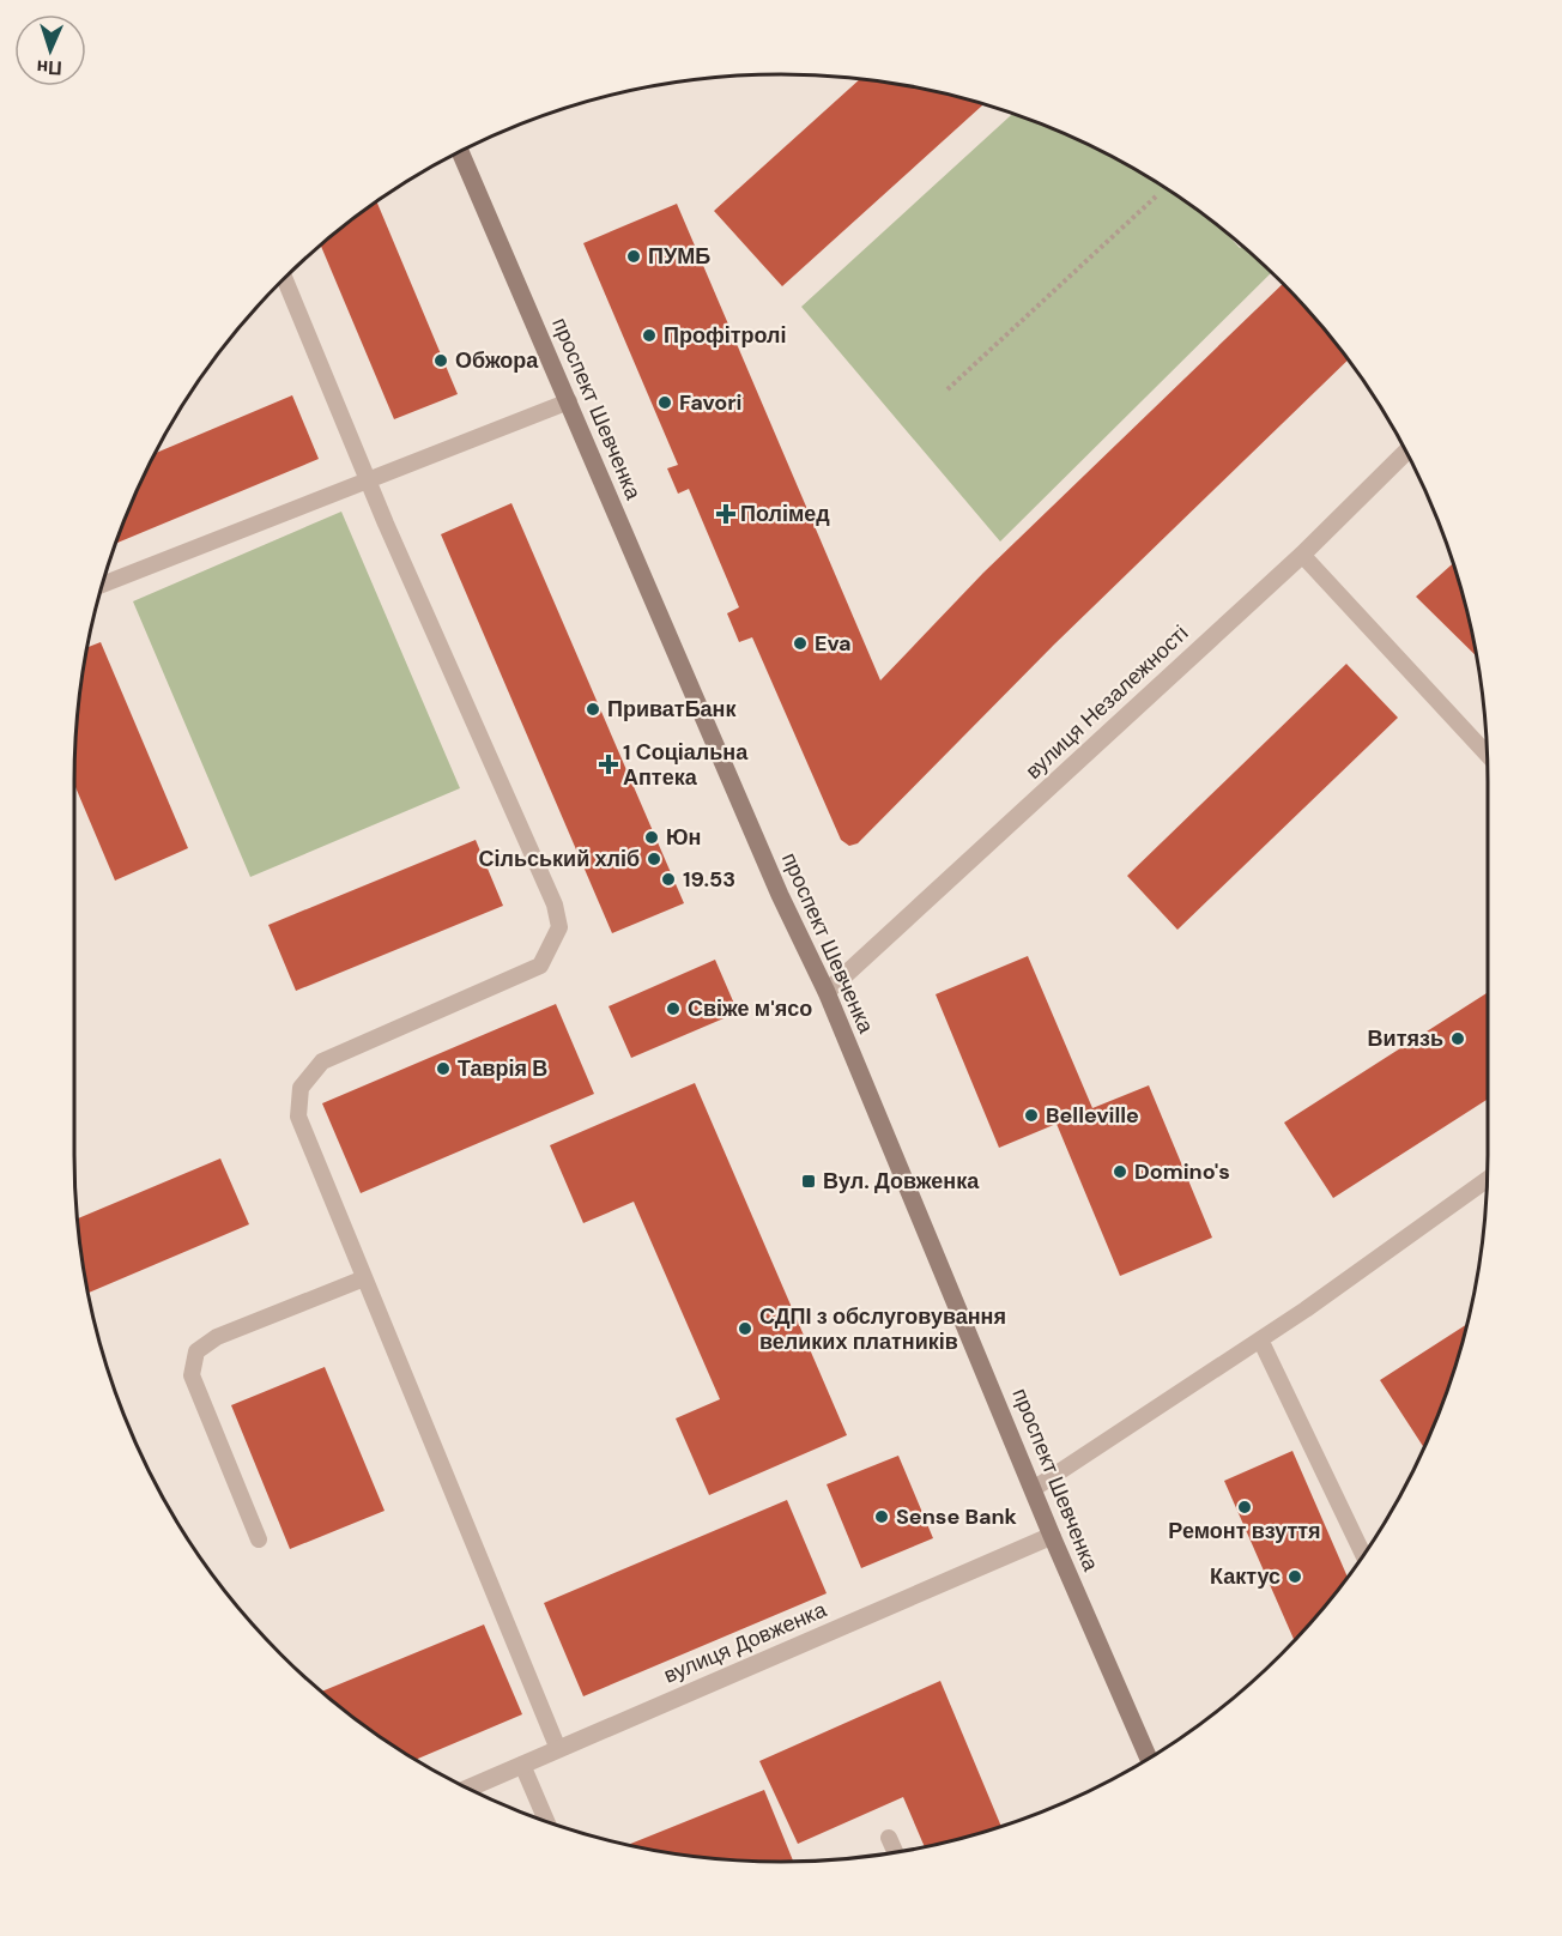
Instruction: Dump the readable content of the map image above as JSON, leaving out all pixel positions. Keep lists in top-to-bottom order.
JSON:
{
  "streets": {
    "main road": ["проспект Шевченка"],
    "street": ["вулиця Незалежності", "вулиця Довженка"]
  },
  "crossings": [
    ["проспект Шевченка", "вулиця Незалежності"],
    ["проспект Шевченка", "вулиця Довженка"]
  ],
  "places": {
    "other": [
      "ПУМБ",
      "Профітролі",
      "Обжора",
      "Favori",
      "Eva",
      "ПриватБанк",
      "Юн",
      "Сільський хліб",
      "19.53",
      "Свіже м'ясо",
      "Витязь",
      "Таврія В",
      "Belleville",
      "Domino's",
      "СДПІ з обслуговування великих платників",
      "Ремонт взуття",
      "Sense Bank",
      "Кактус"
    ],
    "health": ["Полімед", "1 Соціальна Аптека"],
    "transit": ["Вул. Довженка"]
  },
  "north": "bottom"
}
